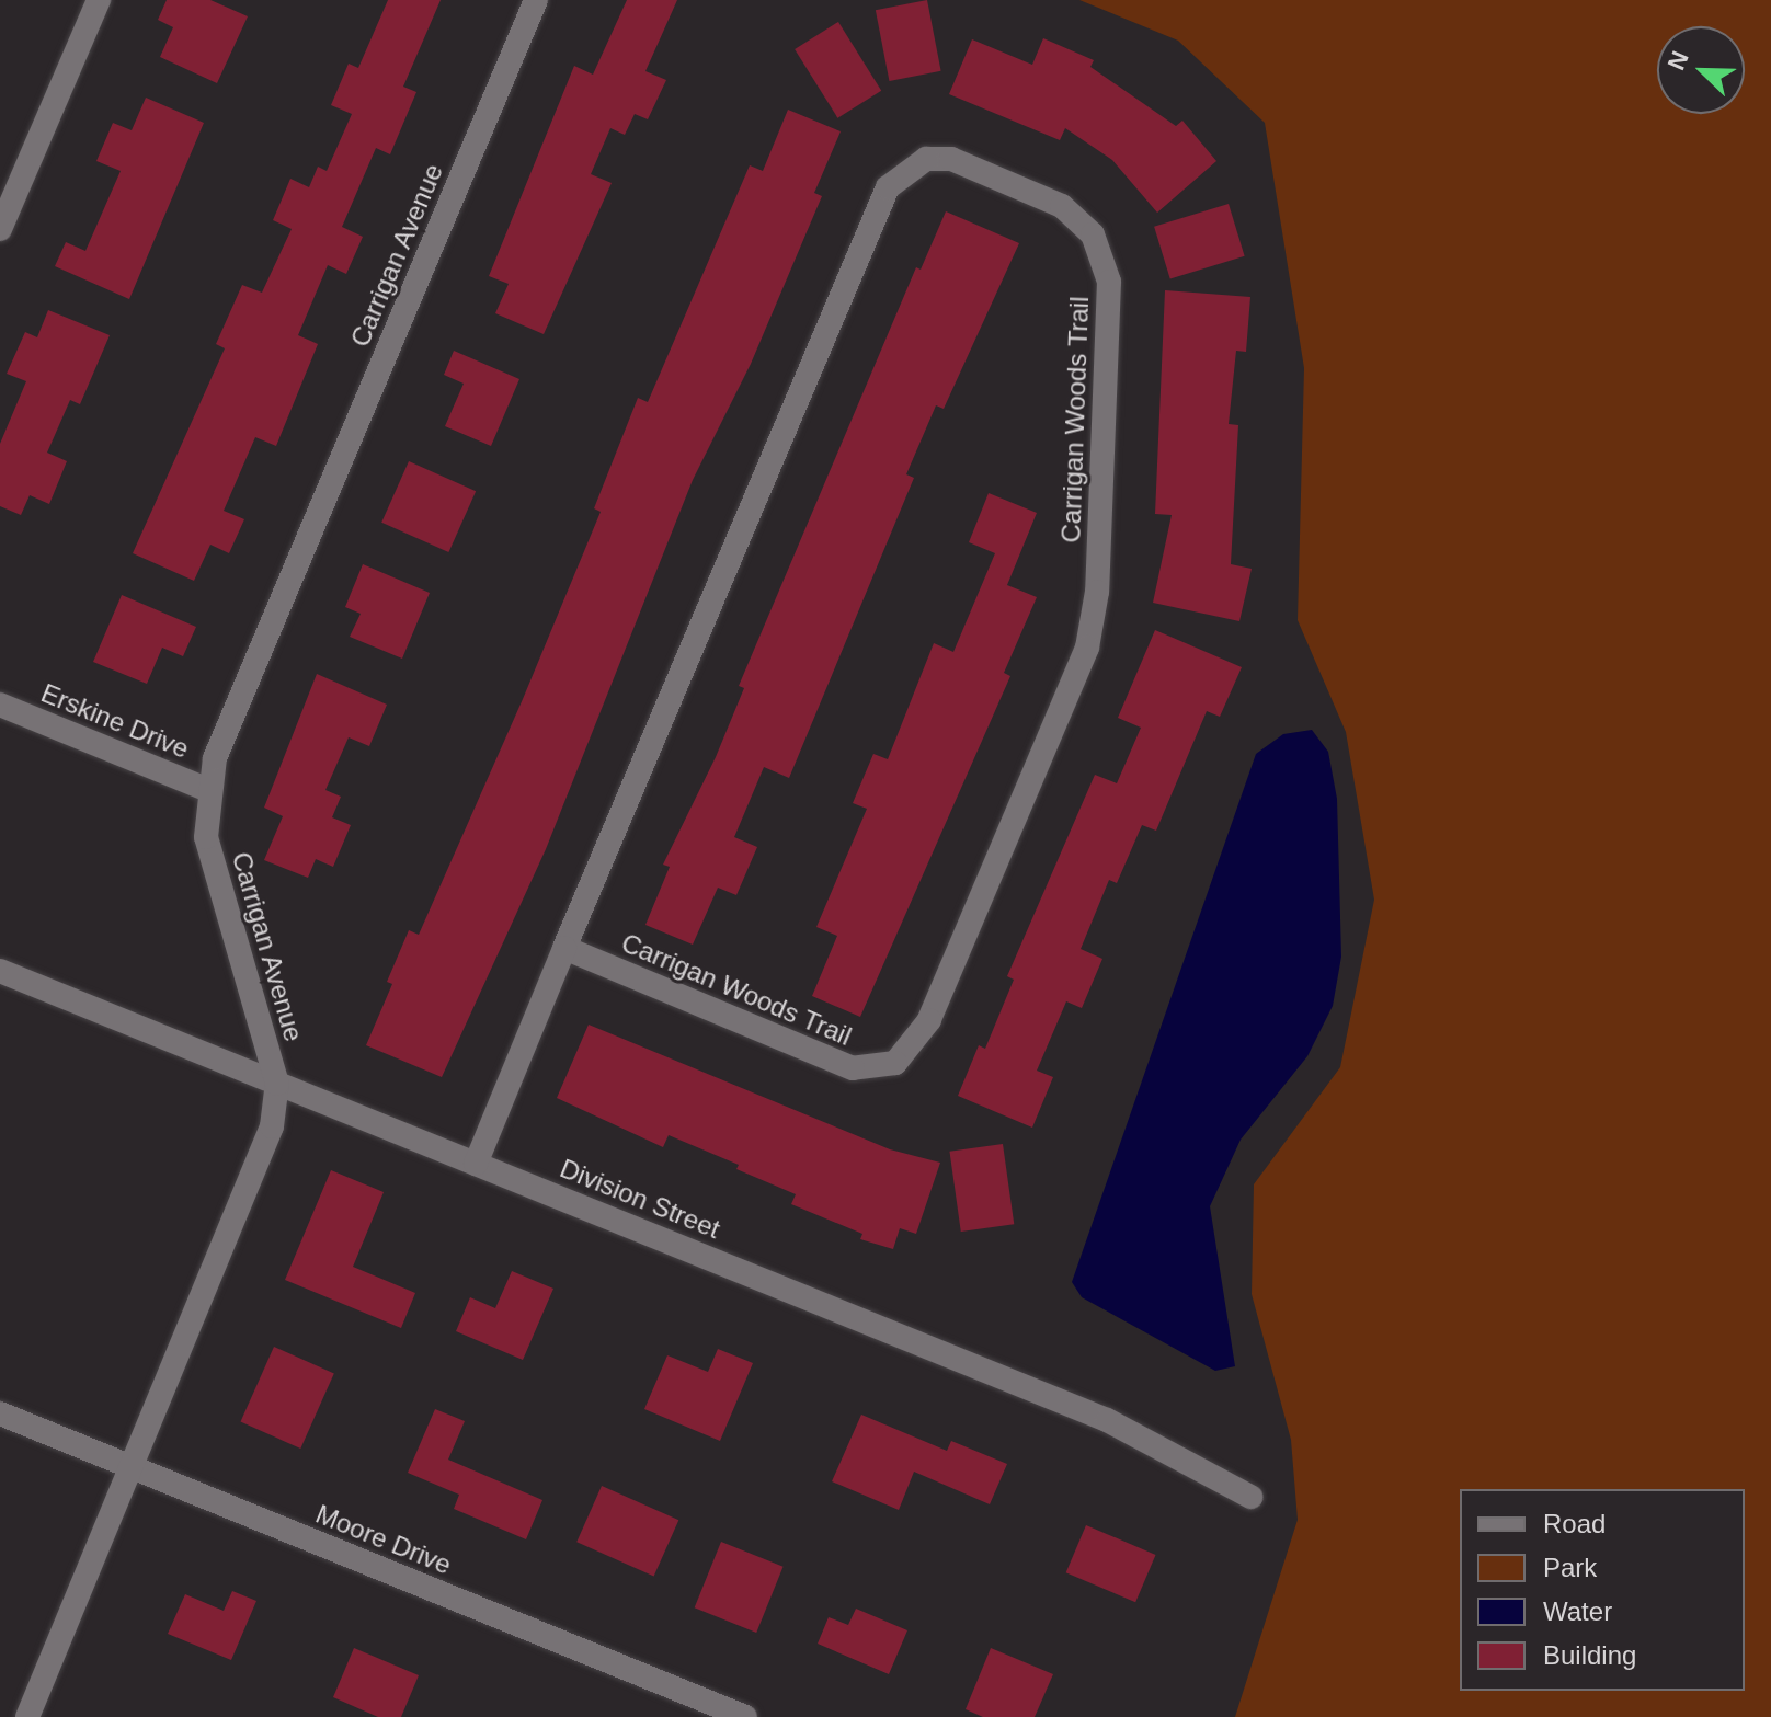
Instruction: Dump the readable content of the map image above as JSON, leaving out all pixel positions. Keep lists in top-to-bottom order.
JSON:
{
  "streets": {
    "street": [
      "Carrigan Avenue",
      "Carrigan Woods Trail",
      "Erskine Drive",
      "Division Street",
      "Moore Drive"
    ]
  },
  "crossings": [
    ["Carrigan Avenue", "Erskine Drive"],
    ["Carrigan Avenue", "Division Street"],
    ["Carrigan Avenue", "Moore Drive"],
    ["Carrigan Woods Trail", "Division Street"]
  ],
  "legend": [
    "Road",
    "Park",
    "Water",
    "Building"
  ],
  "north": "top left"
}
